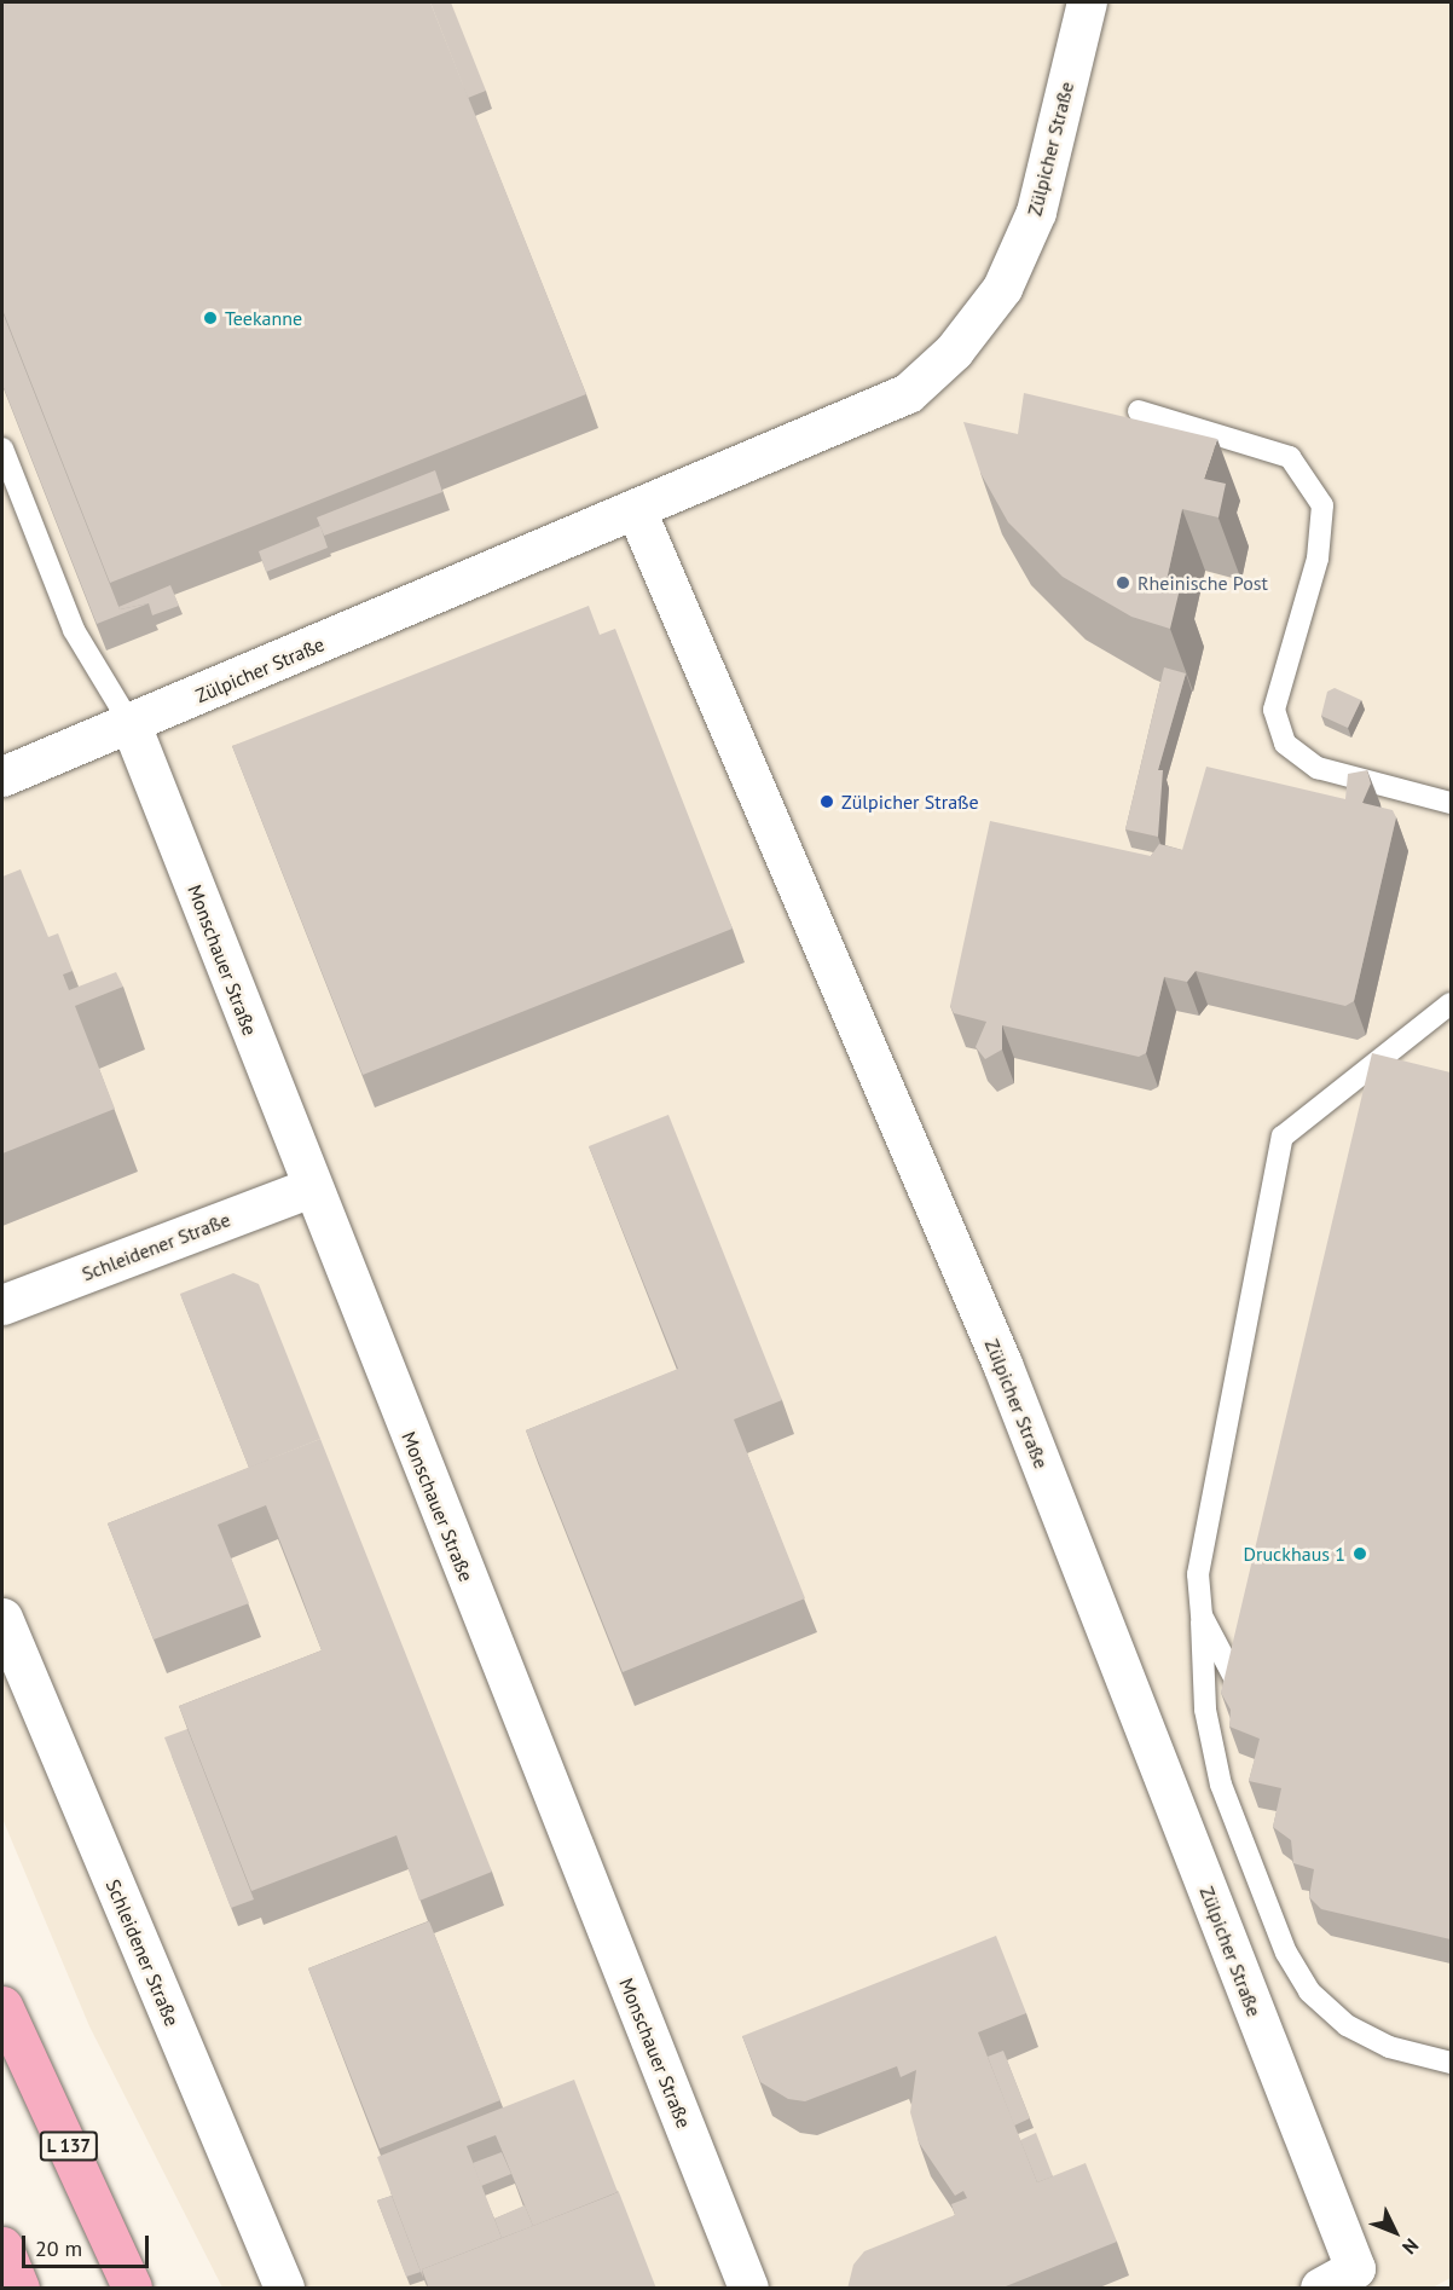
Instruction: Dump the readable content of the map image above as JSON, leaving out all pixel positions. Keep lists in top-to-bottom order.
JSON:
{
  "streets": {
    "main road": ["L 137"],
    "street": ["Zülpicher Straße", "Monschauer Straße", "Schleidener Straße"]
  },
  "crossings": [
    ["Zülpicher Straße", "Monschauer Straße"],
    ["Monschauer Straße", "Schleidener Straße"]
  ],
  "places": [
    "Teekanne",
    "Rheinische Post",
    "Zülpicher Straße",
    "Druckhaus 1"
  ],
  "scale_bar": "20 m",
  "north": "bottom right"
}
